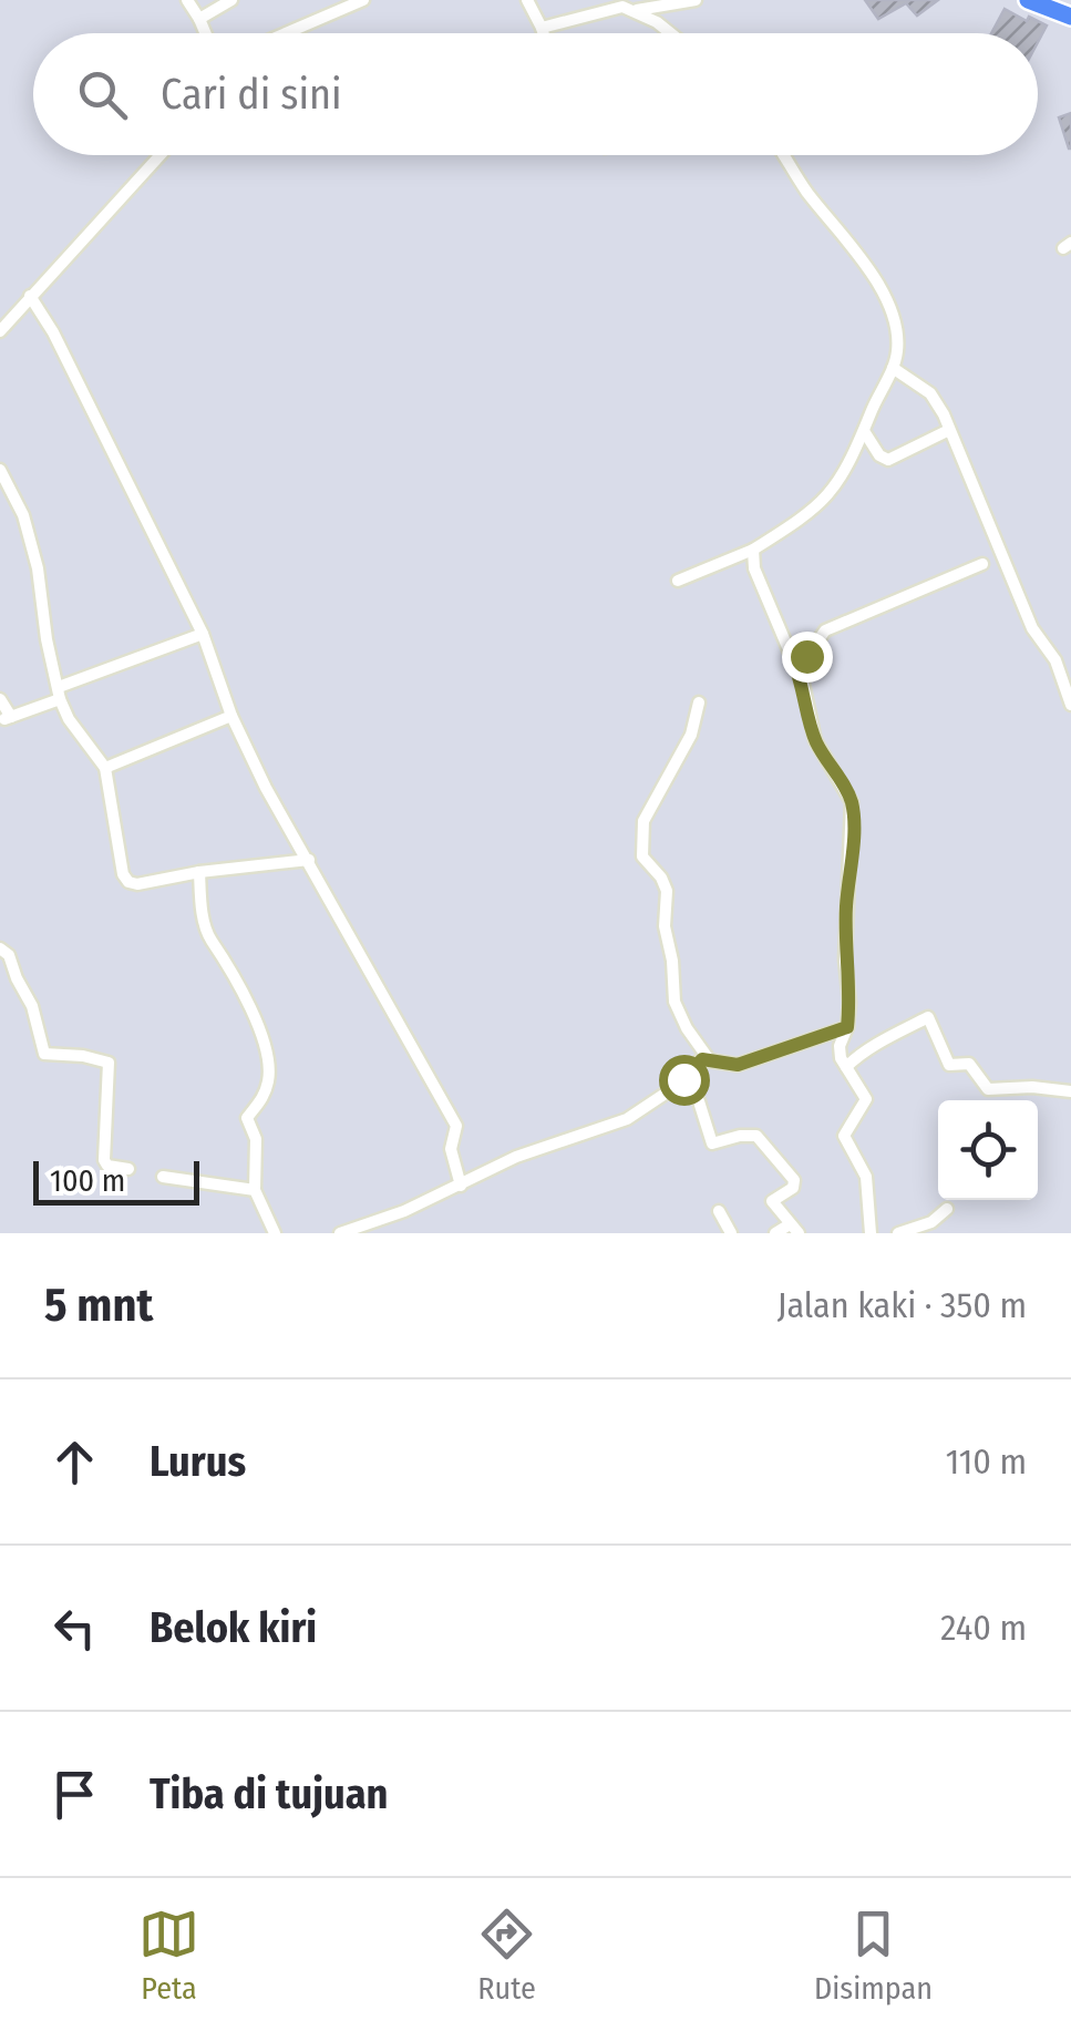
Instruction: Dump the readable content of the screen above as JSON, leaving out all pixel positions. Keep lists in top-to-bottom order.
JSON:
{
  "scale_bar": "100 m",
  "page": {
    "search": "Cari di sini",
    "scale": "100 m",
    "heading": ["5 mnt", "Jalan kaki · 350 m"],
    "list": [
      ["Lurus", "110 m"],
      ["Belok kiri", "240 m"],
      "Tiba di tujuan"
    ],
    "nav": ["Peta", "Rute", "Disimpan"]
  }
}
